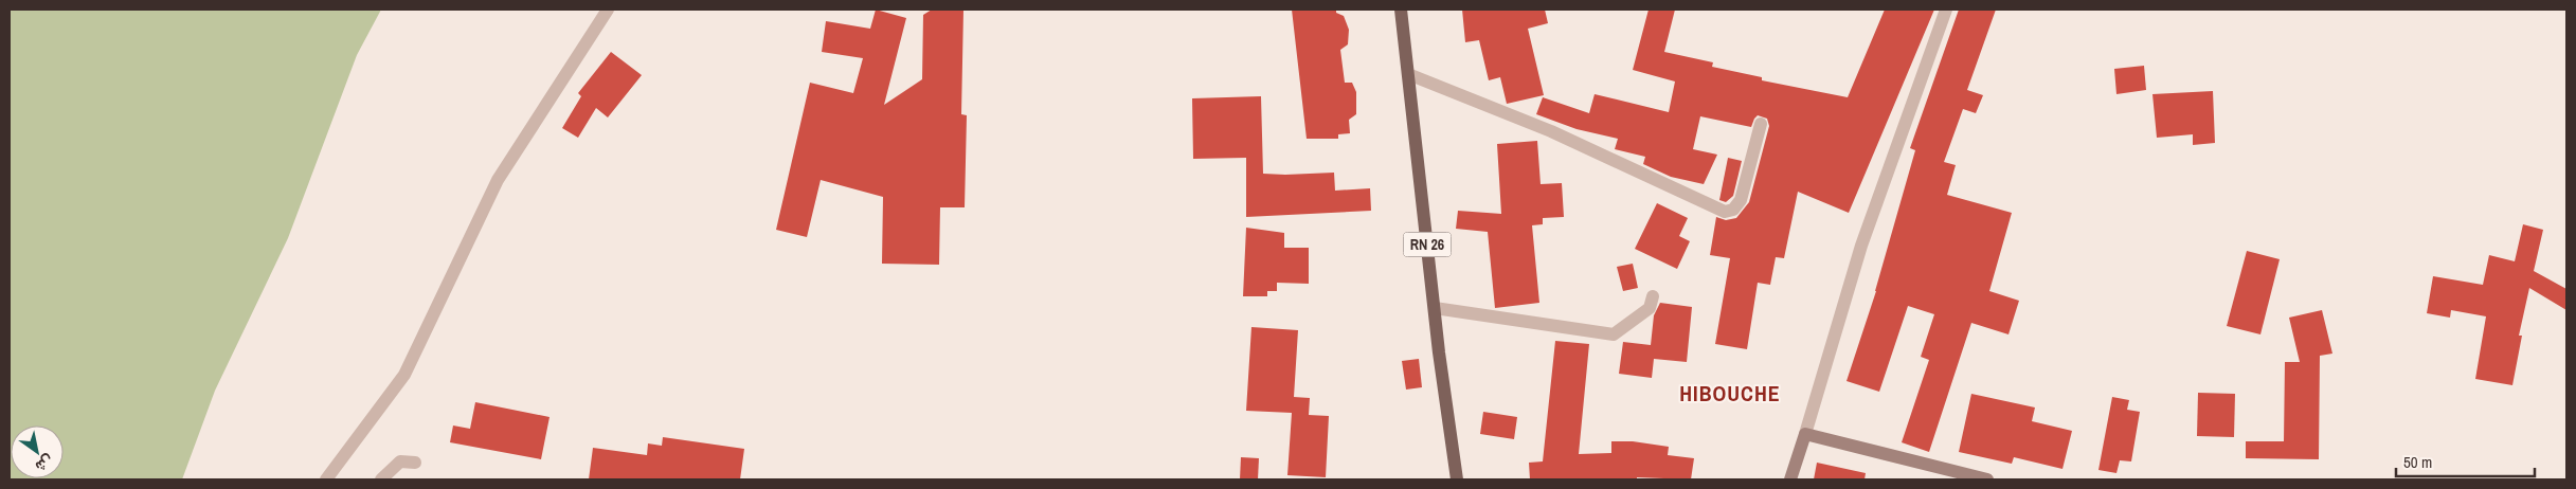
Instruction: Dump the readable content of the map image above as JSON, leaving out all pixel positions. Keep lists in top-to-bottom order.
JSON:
{
  "streets": {
    "main road": ["RN 26"]
  },
  "districts": ["HIBOUCHE"],
  "scale_bar": "50 m",
  "north": "bottom right"
}
